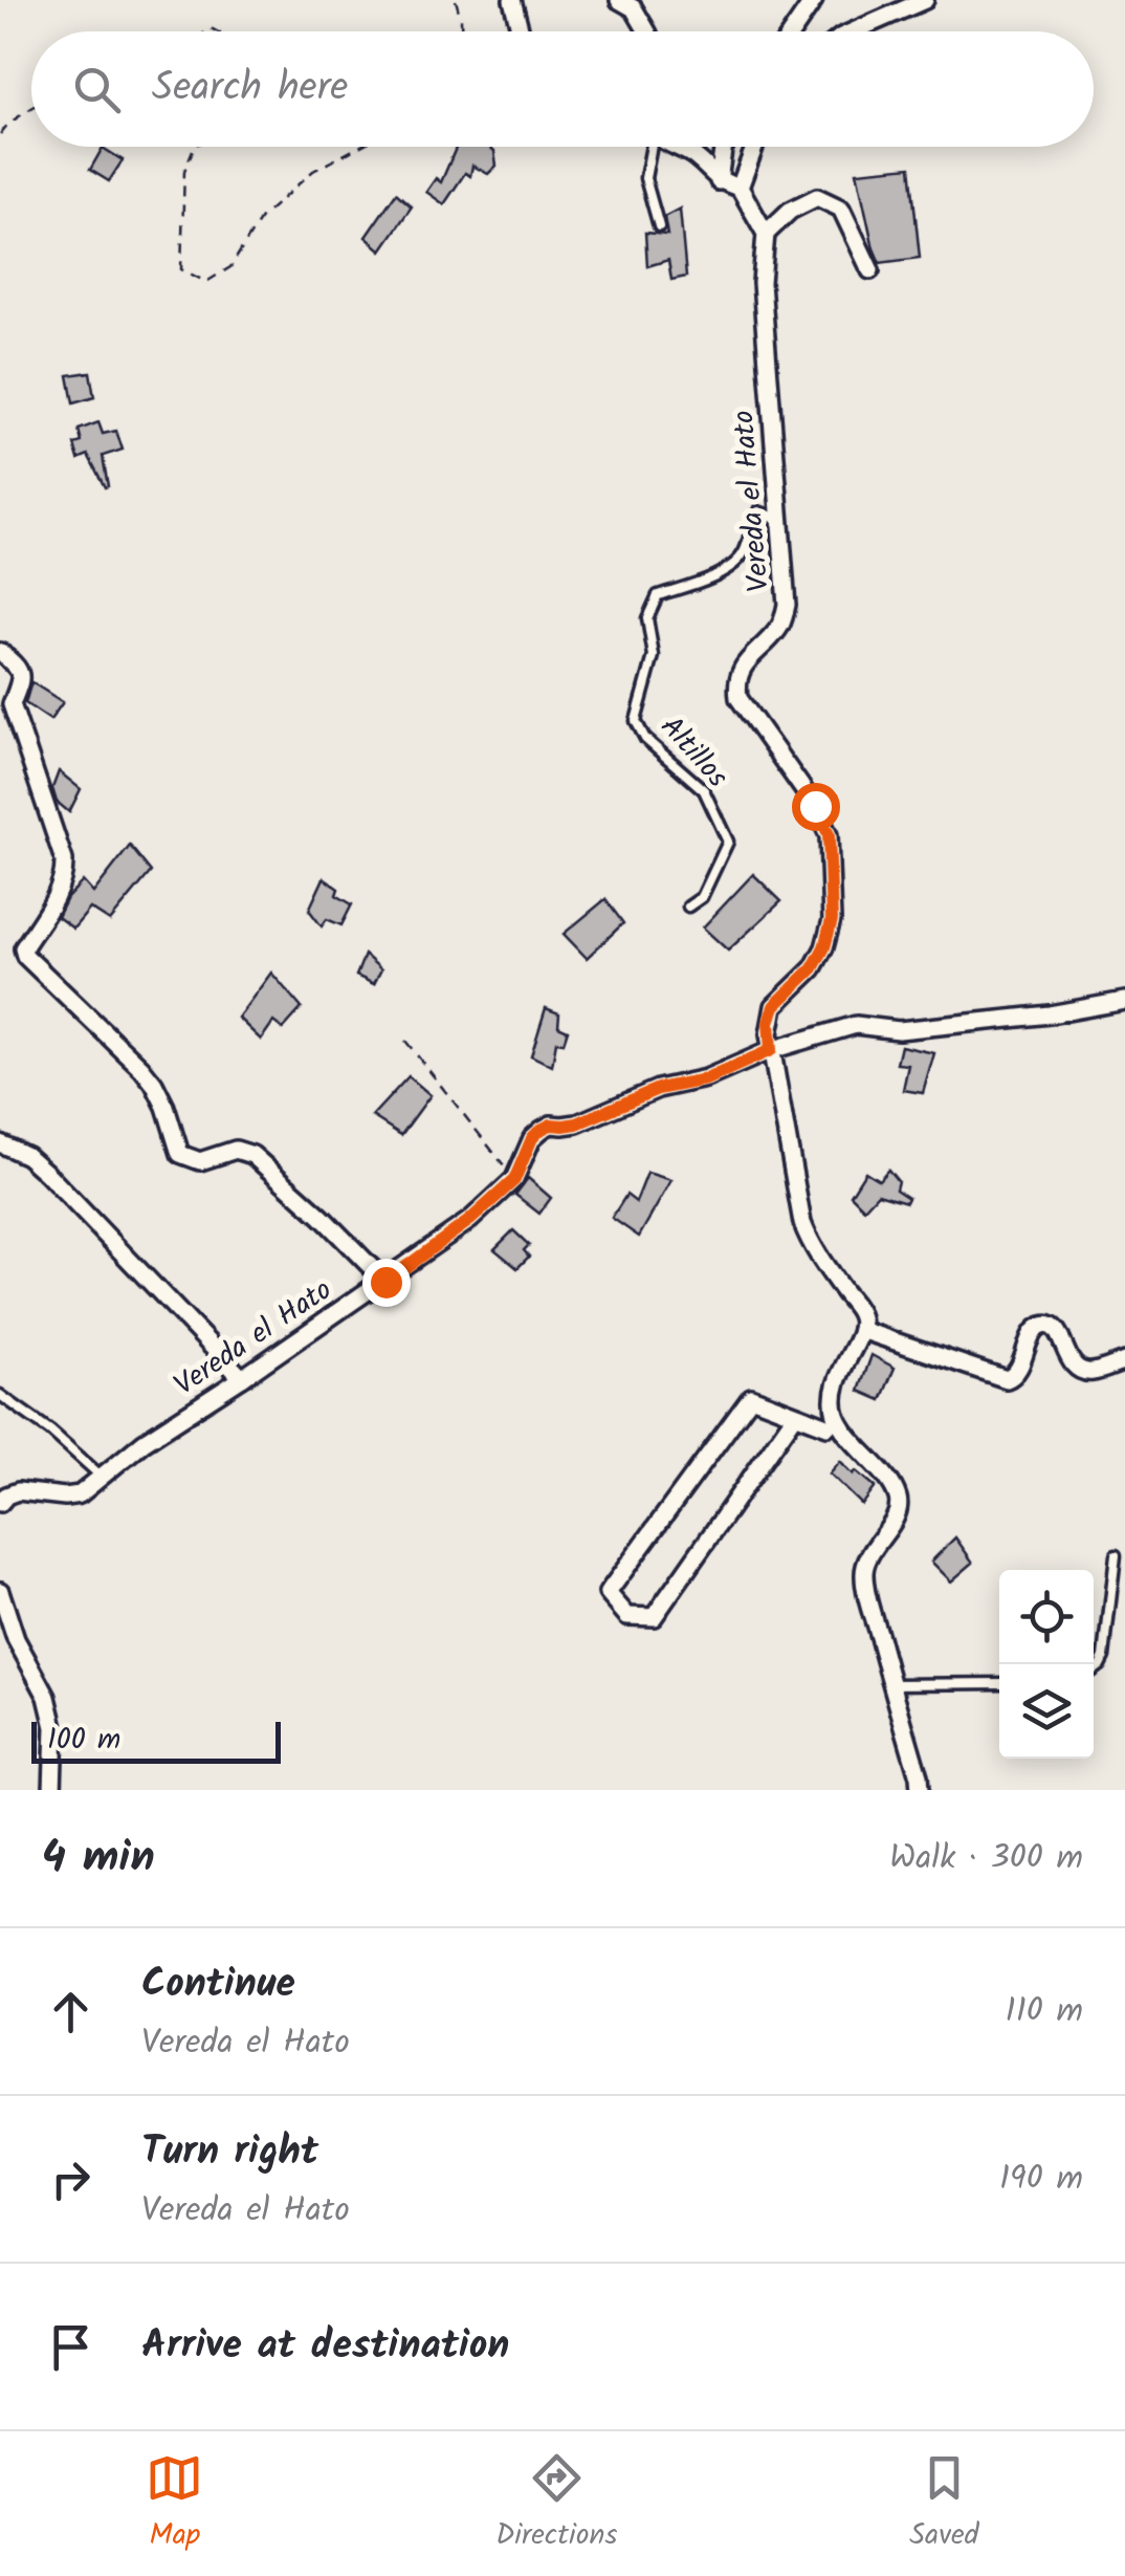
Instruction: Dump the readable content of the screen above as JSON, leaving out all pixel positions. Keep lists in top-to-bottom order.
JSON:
{
  "streets": {
    "street": ["Vereda el Hato"],
    "lane": ["Altillos"]
  },
  "crossings": [
    ["Vereda el Hato", "Altillos"]
  ],
  "scale_bar": "100 m",
  "page": {
    "search": "Search here",
    "scale": "100 m",
    "heading": ["4 min", "Walk · 300 m"],
    "list": [
      ["Continue", "Vereda el Hato", "110 m"],
      ["Turn right", "Vereda el Hato", "190 m"],
      "Arrive at destination"
    ],
    "nav": ["Map", "Directions", "Saved"]
  }
}
